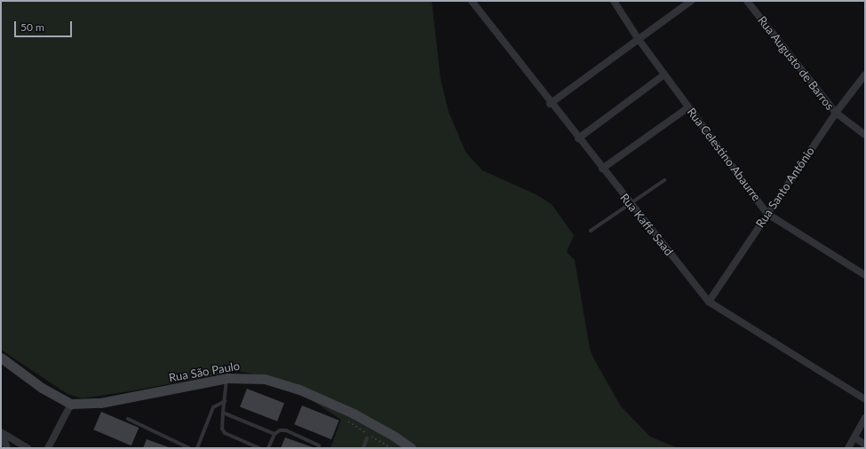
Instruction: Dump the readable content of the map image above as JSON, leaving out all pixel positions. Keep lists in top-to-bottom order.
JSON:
{
  "streets": {
    "street": [
      "Rua Augusto de Barros",
      "Rua Celestino Abaurre",
      "Rua Santo Antônio",
      "Rua Kaffa Saad",
      "Rua São Paulo"
    ]
  },
  "crossings": [
    ["Rua Augusto de Barros", "Rua Santo Antônio"],
    ["Rua Celestino Abaurre", "Rua Santo Antônio"],
    ["Rua Santo Antônio", "Rua Kaffa Saad"]
  ],
  "scale_bar": "50 m"
}
